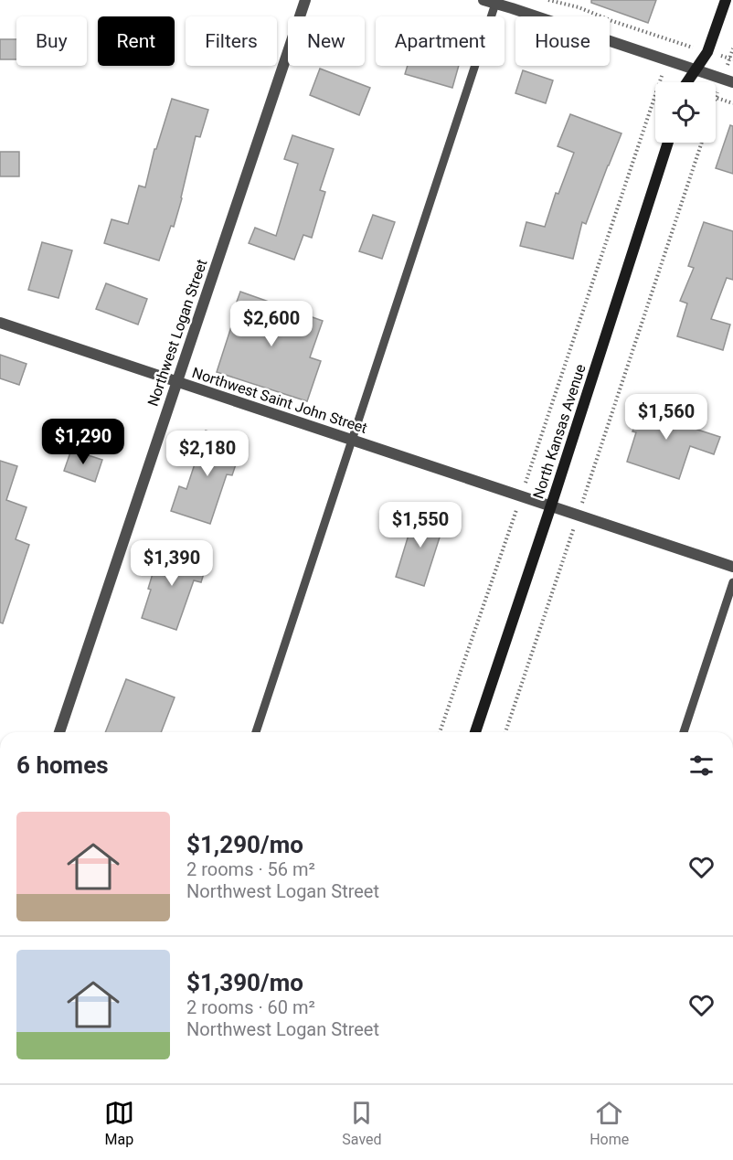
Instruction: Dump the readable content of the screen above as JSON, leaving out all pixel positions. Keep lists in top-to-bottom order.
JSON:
{
  "streets": {
    "main road": ["North Kansas Avenue"],
    "street": ["Northwest Logan Street", "Northwest Saint John Street"]
  },
  "crossings": [
    ["Northwest Logan Street", "Northwest Saint John Street"],
    ["Northwest Saint John Street", "North Kansas Avenue"]
  ],
  "page": {
    "chip": [
      "Buy",
      "Rent",
      "Filters",
      "New",
      "Apartment",
      "House"
    ],
    "price": [
      "$2,600",
      "$1,560",
      "$1,290",
      "$2,180",
      "$1,550",
      "$1,390"
    ],
    "heading": "6 homes",
    "list": [
      {
        "name": "$1,290/mo",
        "note": "2 rooms · 56 m² · Northwest Logan Street"
      },
      {
        "name": "$1,390/mo",
        "note": "2 rooms · 60 m² · Northwest Logan Street"
      }
    ],
    "tabs": ["Map", "Saved", "Home"]
  }
}
